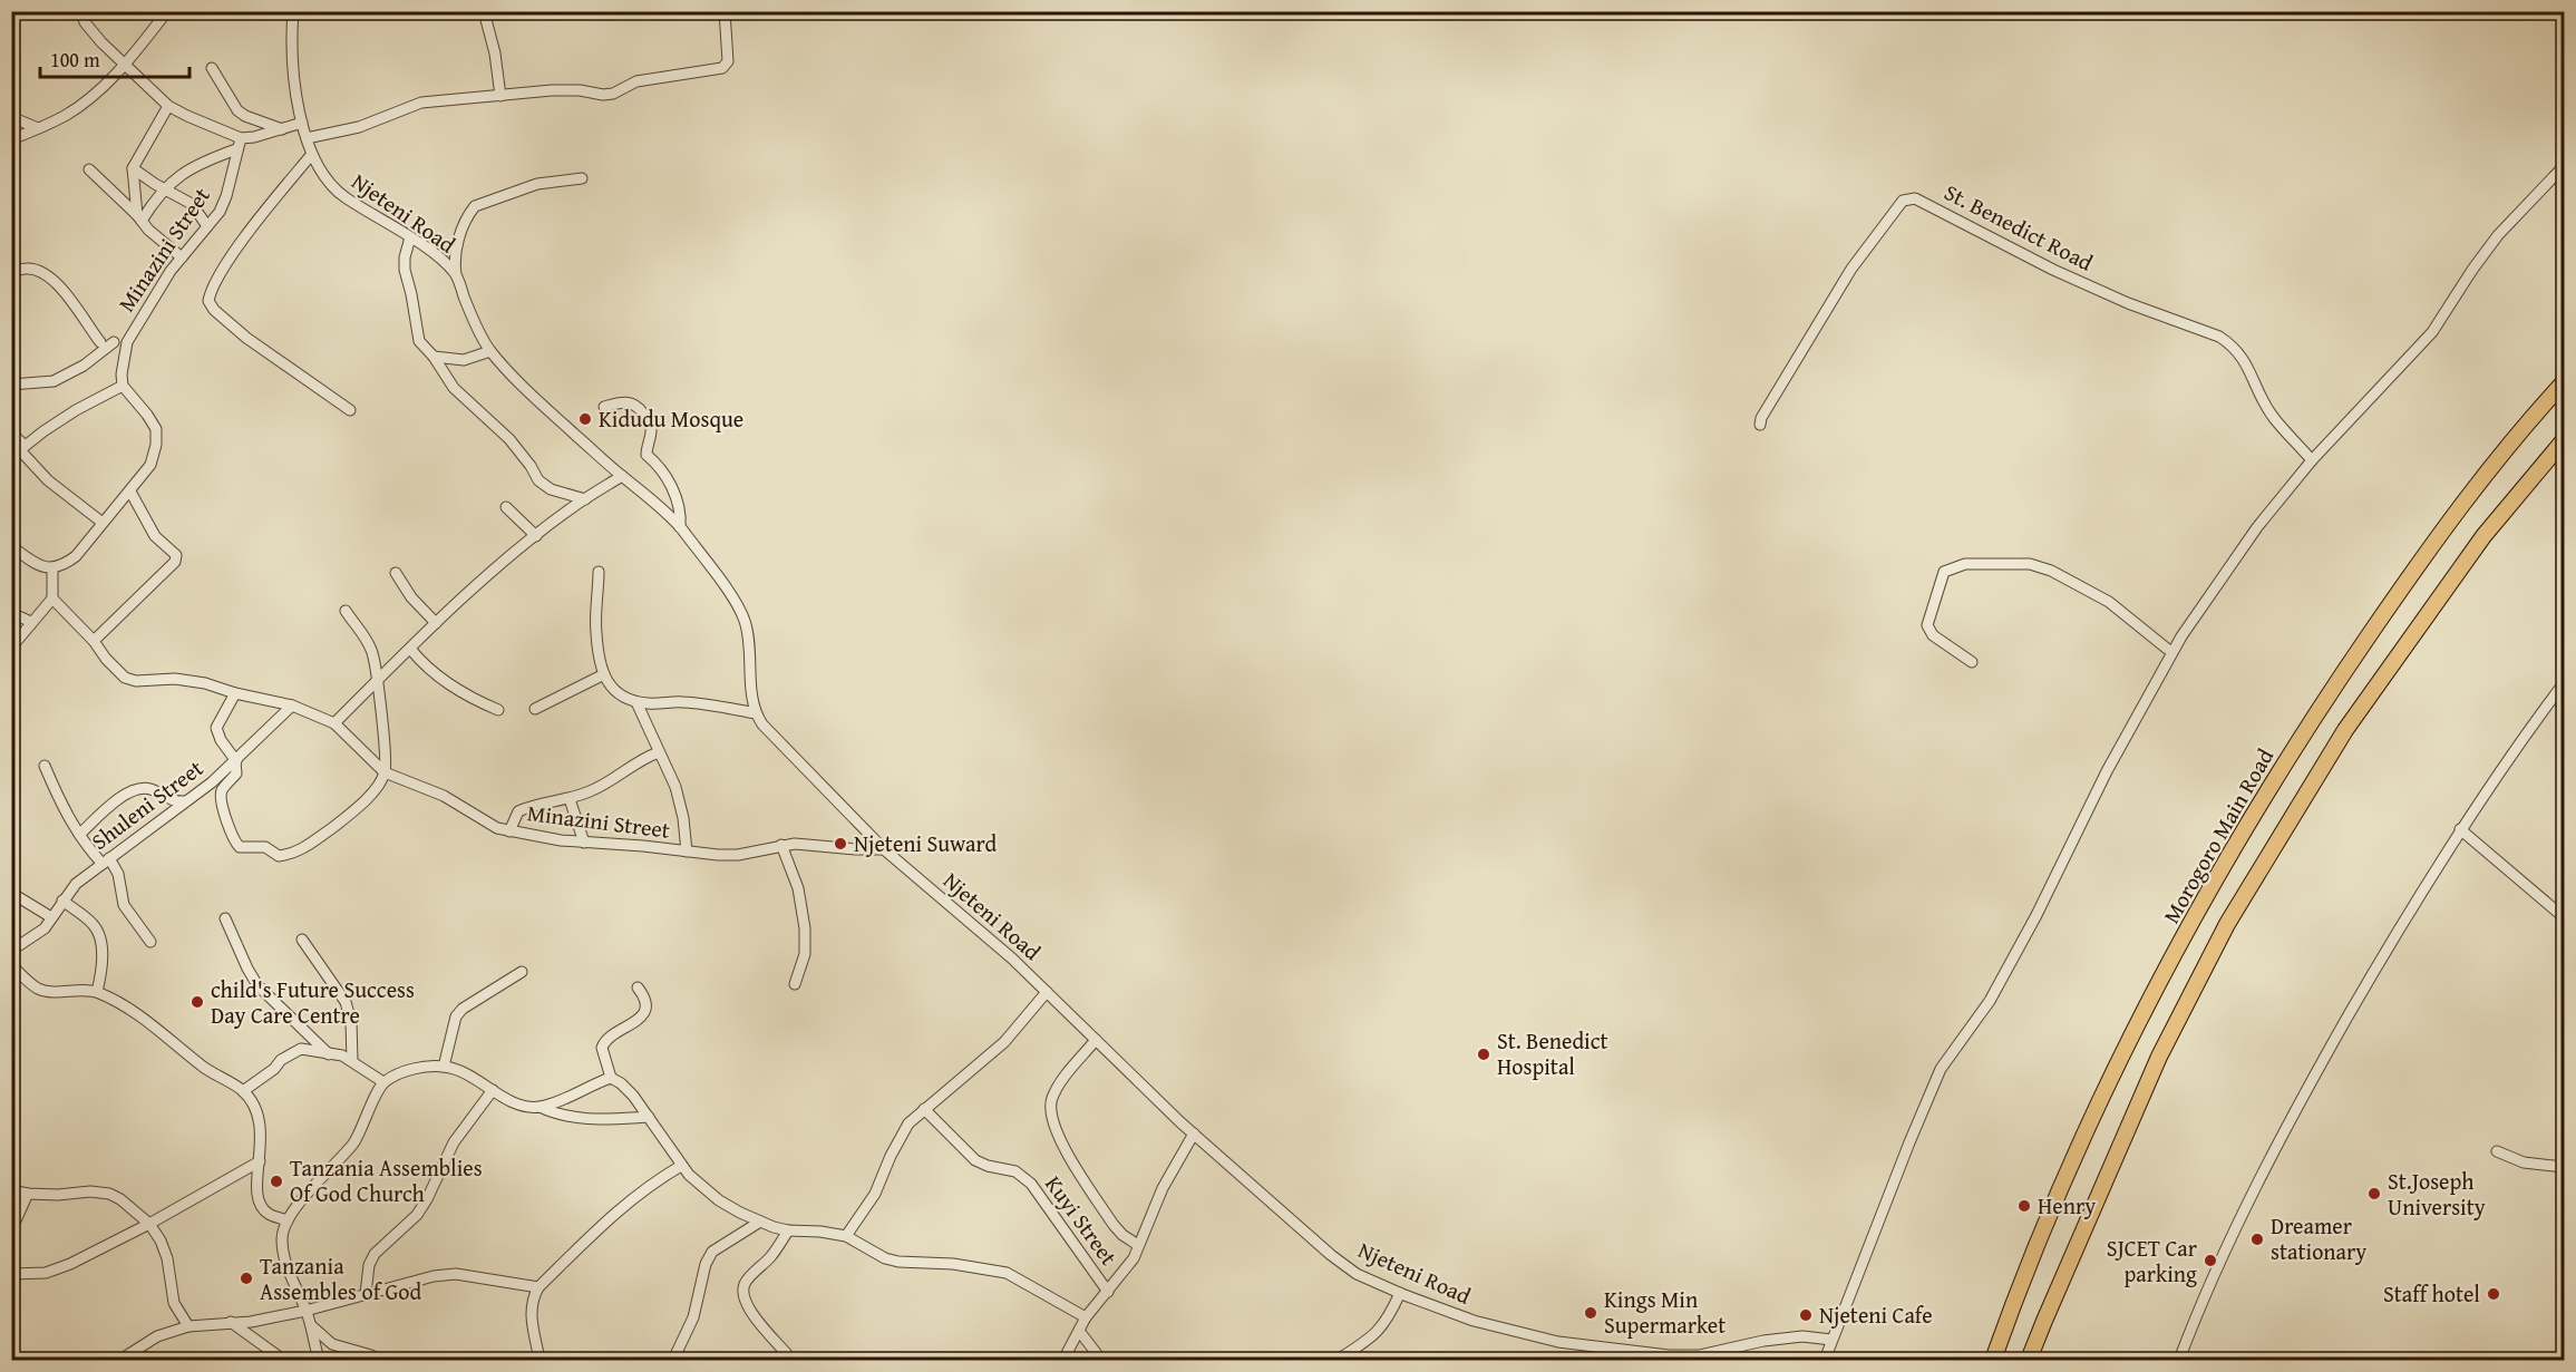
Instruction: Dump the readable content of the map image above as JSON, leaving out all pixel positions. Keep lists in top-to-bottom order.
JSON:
{
  "streets": {
    "highway": ["Morogoro Main Road"],
    "street": [
      "Njeteni Road",
      "St. Benedict Road",
      "Minazini Street",
      "Shuleni Street",
      "Kuyi Street"
    ]
  },
  "crossings": [
    ["Njeteni Road", "Minazini Street"],
    ["Minazini Street", "Shuleni Street"]
  ],
  "places": [
    "Kidudu Mosque",
    "Njeteni Suward",
    "child's Future Success Day Care Centre",
    "St. Benedict Hospital",
    "Tanzania Assemblies Of God Church",
    "St.Joseph University",
    "Henry",
    "Dreamer stationary",
    "SJCET Car parking",
    "Tanzania Assembles of God",
    "Staff hotel",
    "Kings Min Supermarket",
    "Njeteni Cafe"
  ],
  "scale_bar": "100 m"
}
